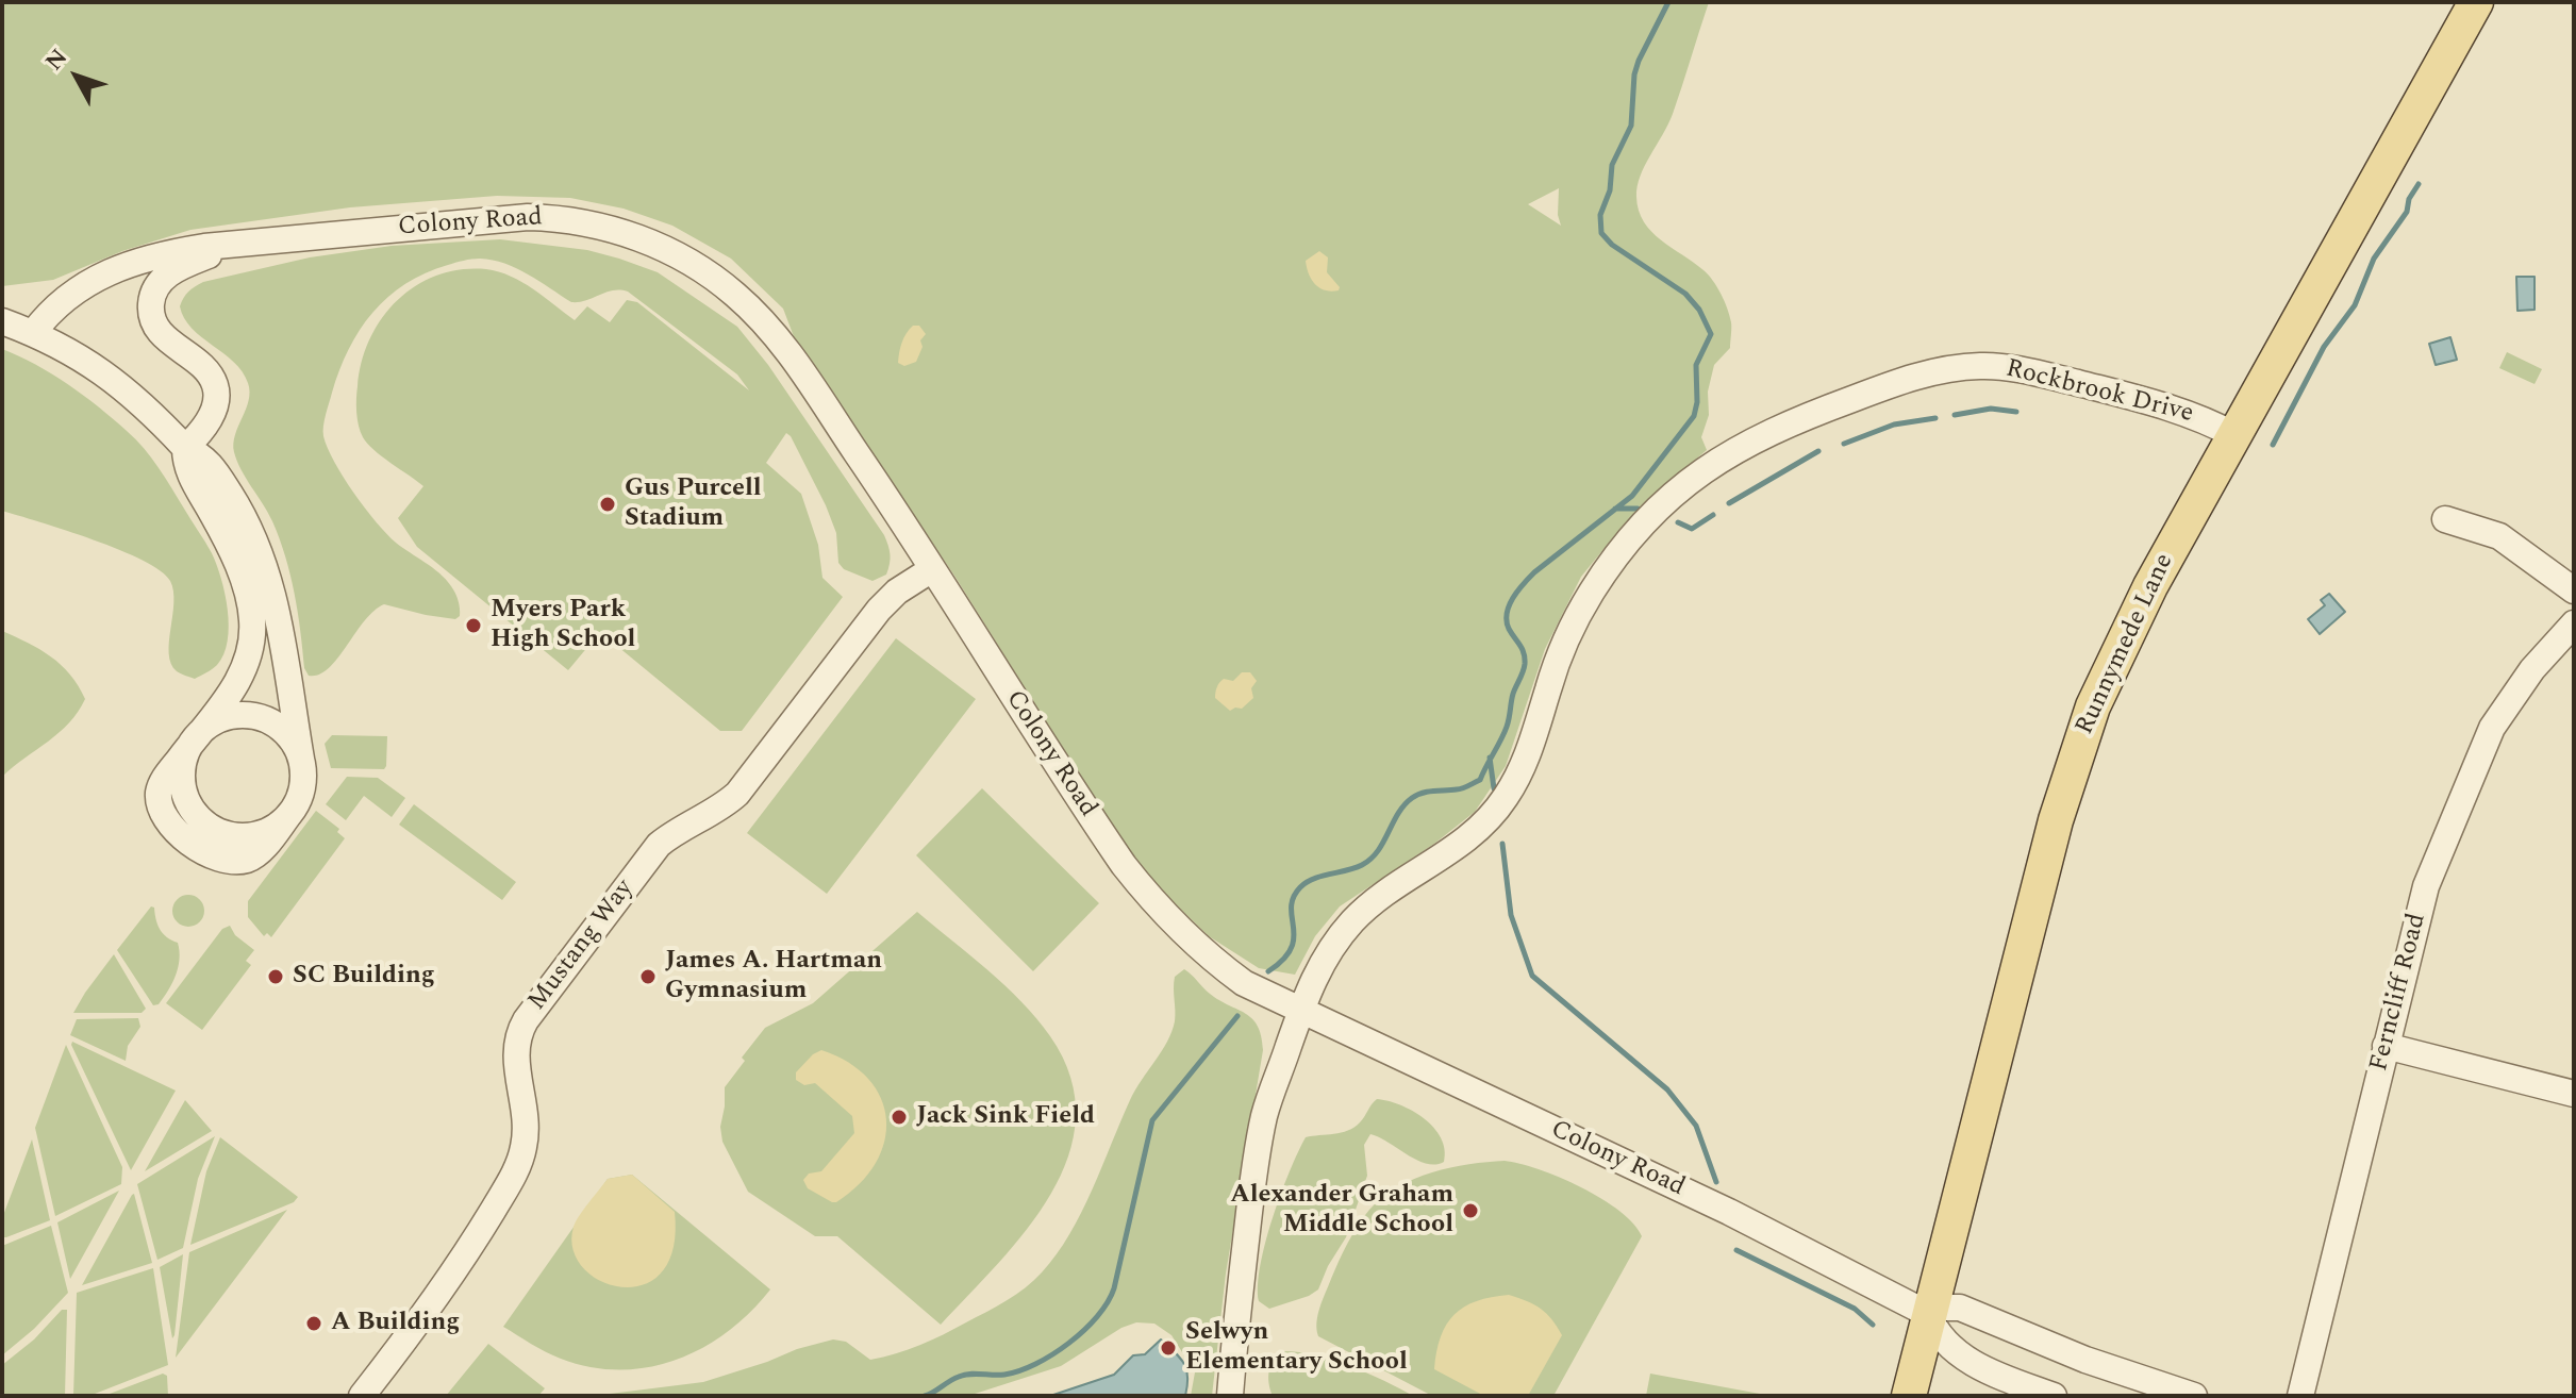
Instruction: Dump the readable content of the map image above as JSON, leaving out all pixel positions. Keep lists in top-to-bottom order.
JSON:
{
  "streets": {
    "main road": ["Runnymede Lane"],
    "street": [
      "Colony Road",
      "Rockbrook Drive",
      "Mustang Way",
      "Ferncliff Road"
    ]
  },
  "crossings": [
    ["Colony Road", "Rockbrook Drive"],
    ["Colony Road", "Runnymede Lane"],
    ["Colony Road", "Mustang Way"],
    ["Rockbrook Drive", "Runnymede Lane"]
  ],
  "places": [
    "Gus Purcell Stadium",
    "Myers Park High School",
    "SC Building",
    "James A. Hartman Gymnasium",
    "Jack Sink Field",
    "Alexander Graham Middle School",
    "A Building",
    "Selwyn Elementary School"
  ],
  "north": "top left"
}
